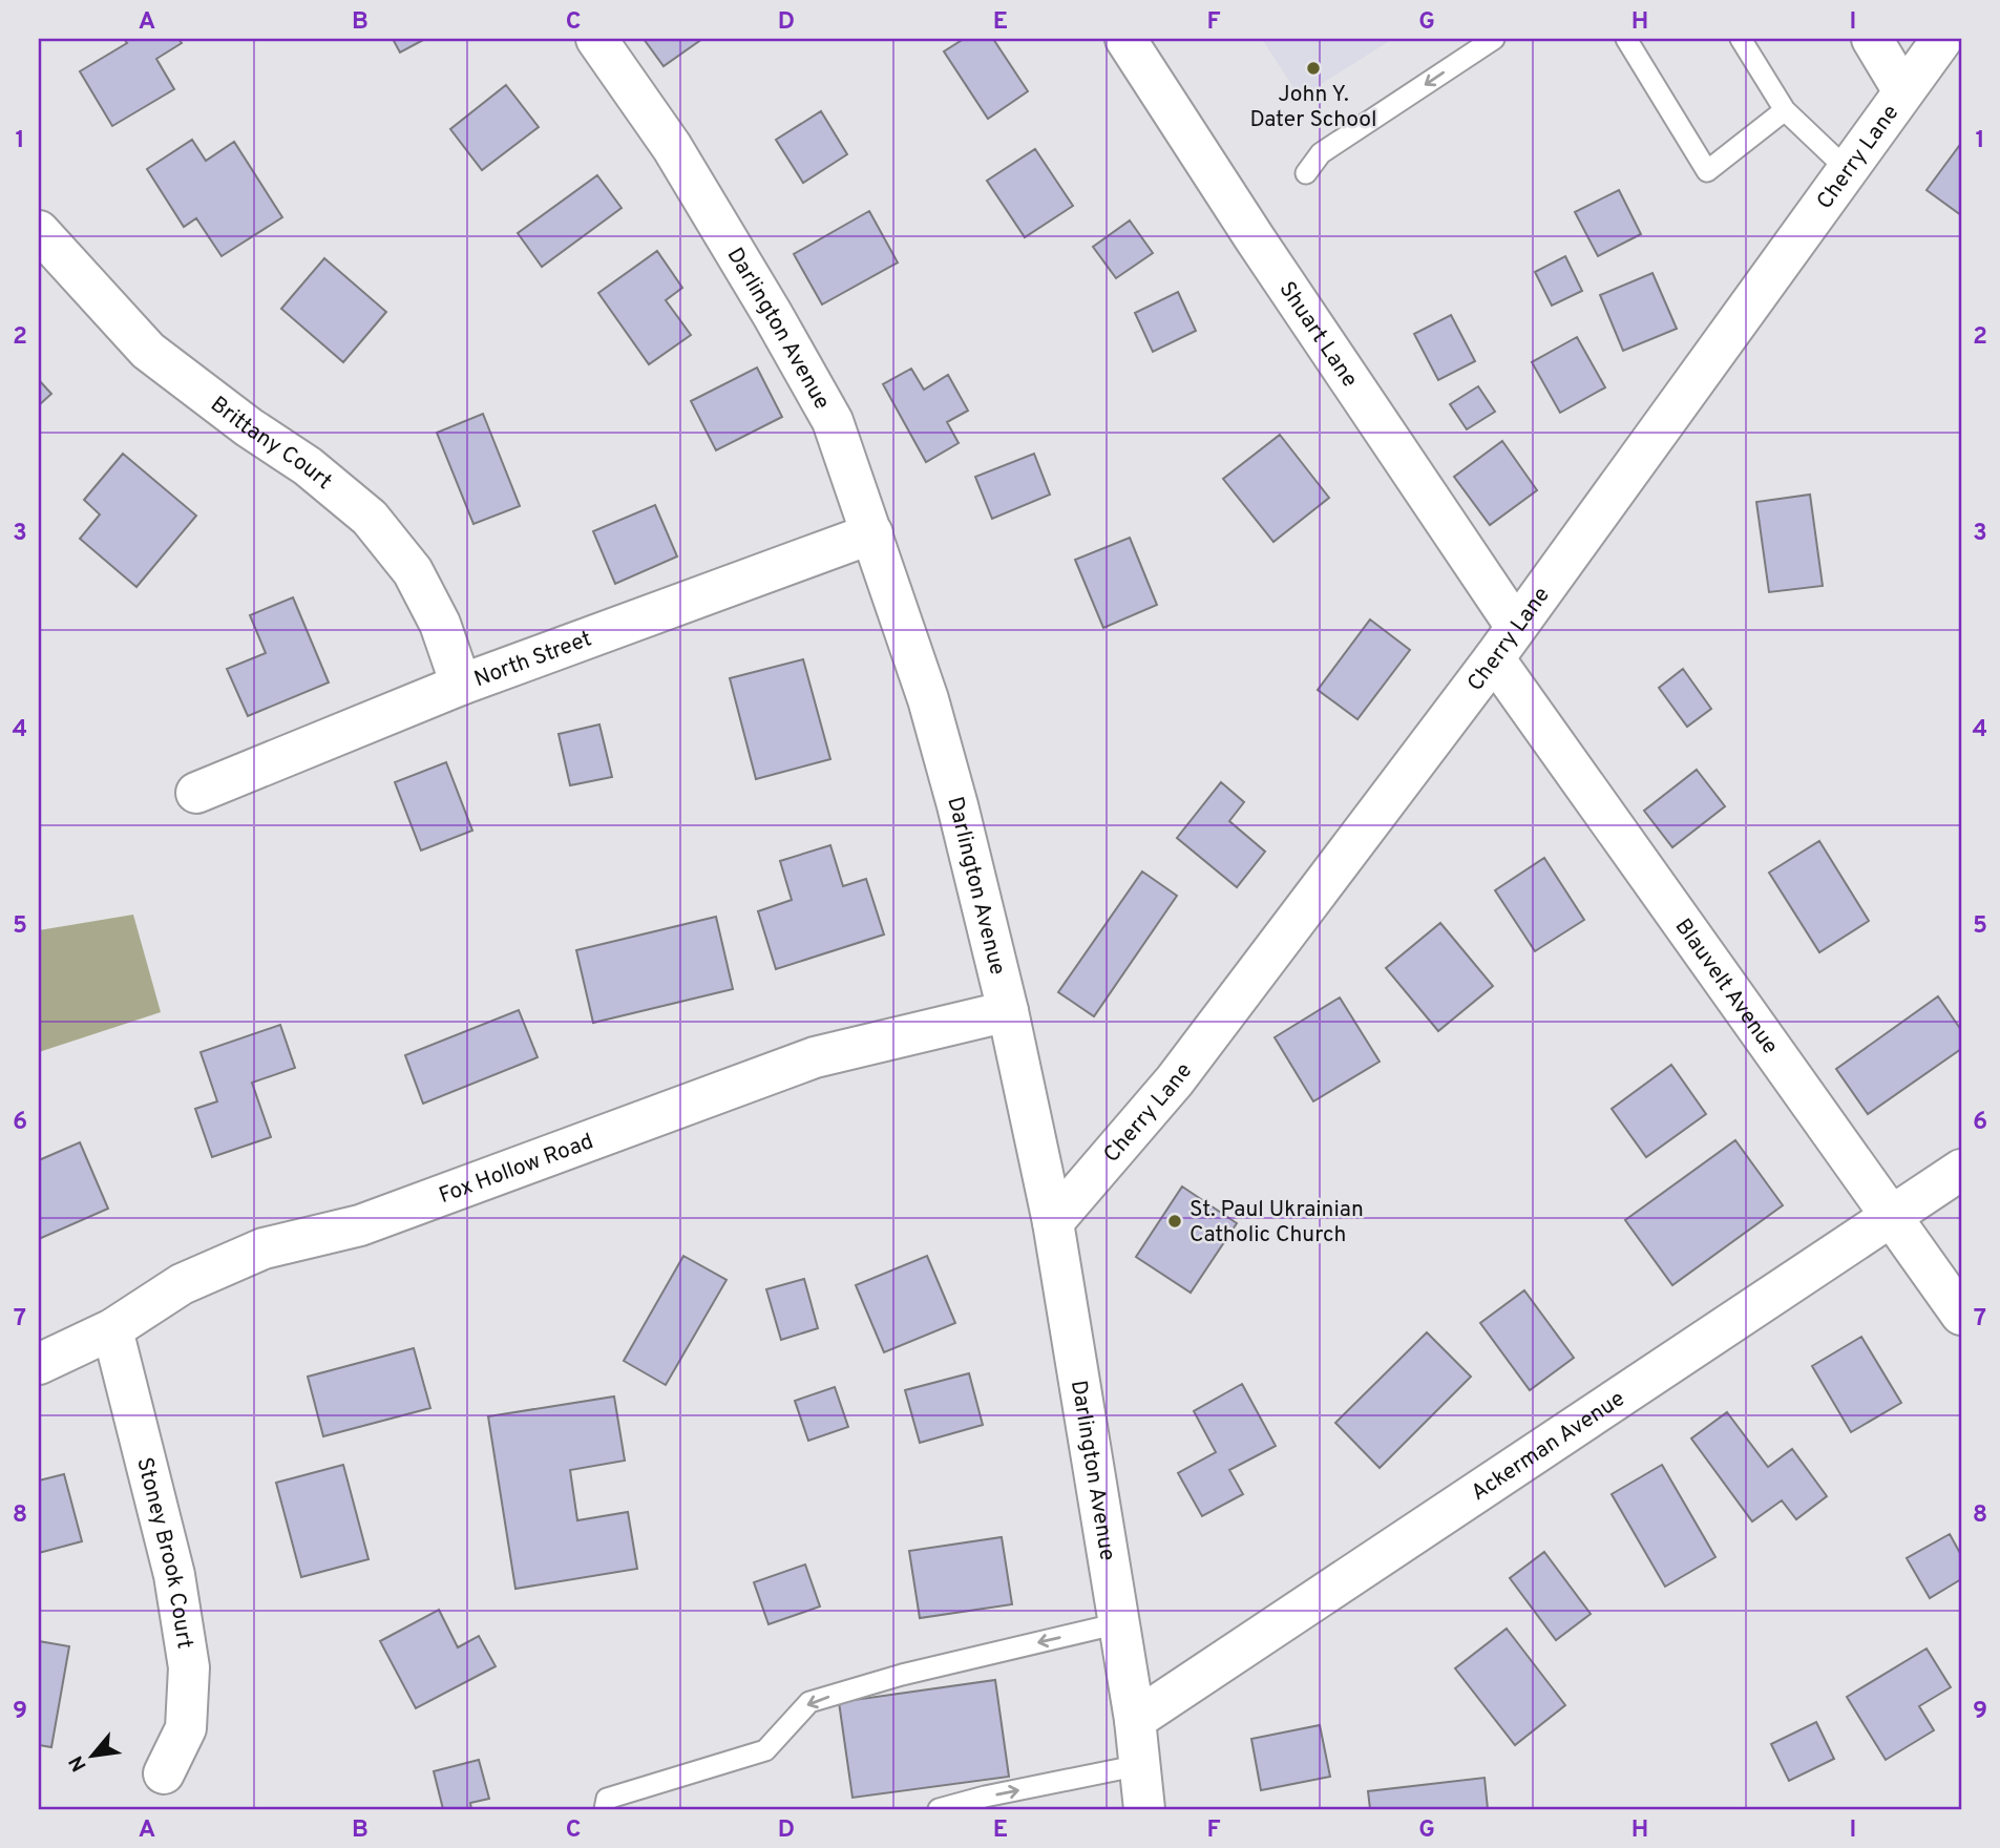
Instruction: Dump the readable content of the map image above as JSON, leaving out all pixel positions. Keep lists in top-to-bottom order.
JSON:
{
  "streets": {
    "street": [
      "Cherry Lane",
      "Darlington Avenue",
      "Shuart Lane",
      "Brittany Court",
      "North Street",
      "Blauvelt Avenue",
      "Fox Hollow Road",
      "Ackerman Avenue",
      "Stoney Brook Court"
    ]
  },
  "crossings": [
    ["Cherry Lane", "Darlington Avenue"],
    ["Cherry Lane", "Shuart Lane"],
    ["Cherry Lane", "Blauvelt Avenue"],
    ["Darlington Avenue", "North Street"],
    ["Darlington Avenue", "Fox Hollow Road"],
    ["Darlington Avenue", "Ackerman Avenue"],
    ["Shuart Lane", "Blauvelt Avenue"],
    ["Brittany Court", "North Street"],
    ["Blauvelt Avenue", "Ackerman Avenue"],
    ["Fox Hollow Road", "Stoney Brook Court"]
  ],
  "places": ["John Y. Dater School", "St. Paul Ukrainian Catholic Church"],
  "north": "bottom left",
  "grid": {
    "columns": [
      "A",
      "B",
      "C",
      "D",
      "E",
      "F",
      "G",
      "H",
      "I"
    ],
    "rows": [
      "1",
      "2",
      "3",
      "4",
      "5",
      "6",
      "7",
      "8",
      "9"
    ]
  }
}
